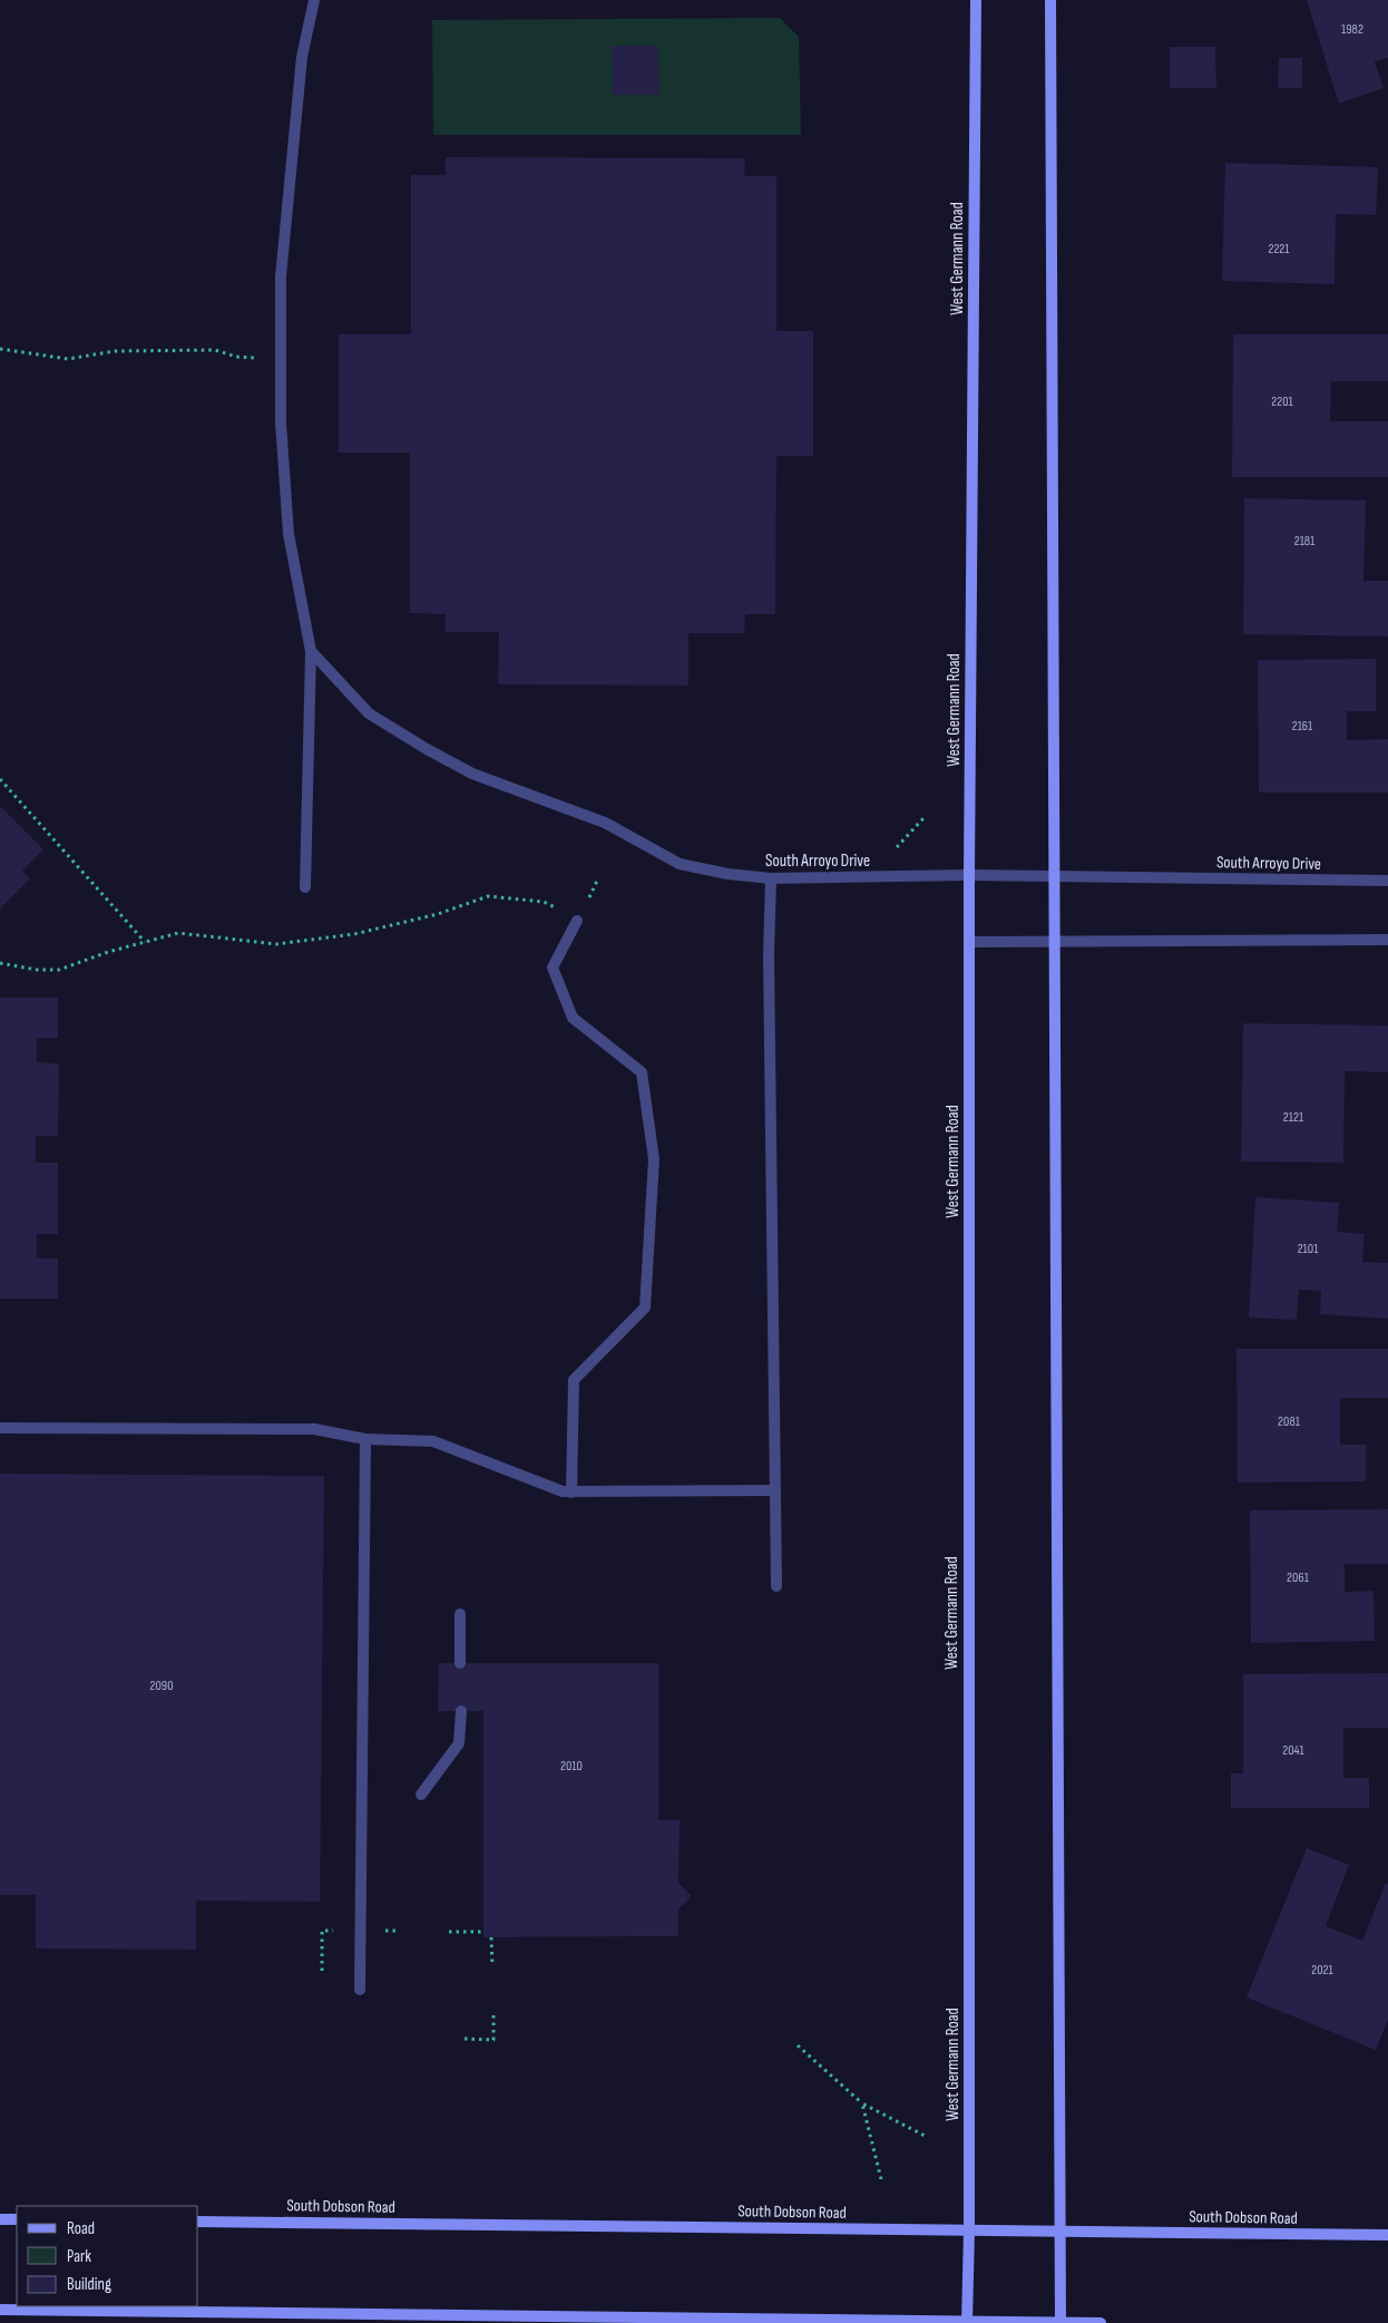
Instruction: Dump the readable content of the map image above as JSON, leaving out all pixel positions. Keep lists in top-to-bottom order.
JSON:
{
  "streets": {
    "main road": ["West Germann Road", "South Dobson Road"],
    "street": ["South Arroyo Drive"]
  },
  "crossings": [
    ["West Germann Road", "South Arroyo Drive"],
    ["West Germann Road", "South Dobson Road"]
  ],
  "house_numbers": [
    "1982",
    "2221",
    "2201",
    "2181",
    "2161",
    "2121",
    "2101",
    "2081",
    "2061",
    "2090",
    "2041",
    "2010",
    "2021"
  ],
  "legend": ["Road", "Park", "Building"]
}
